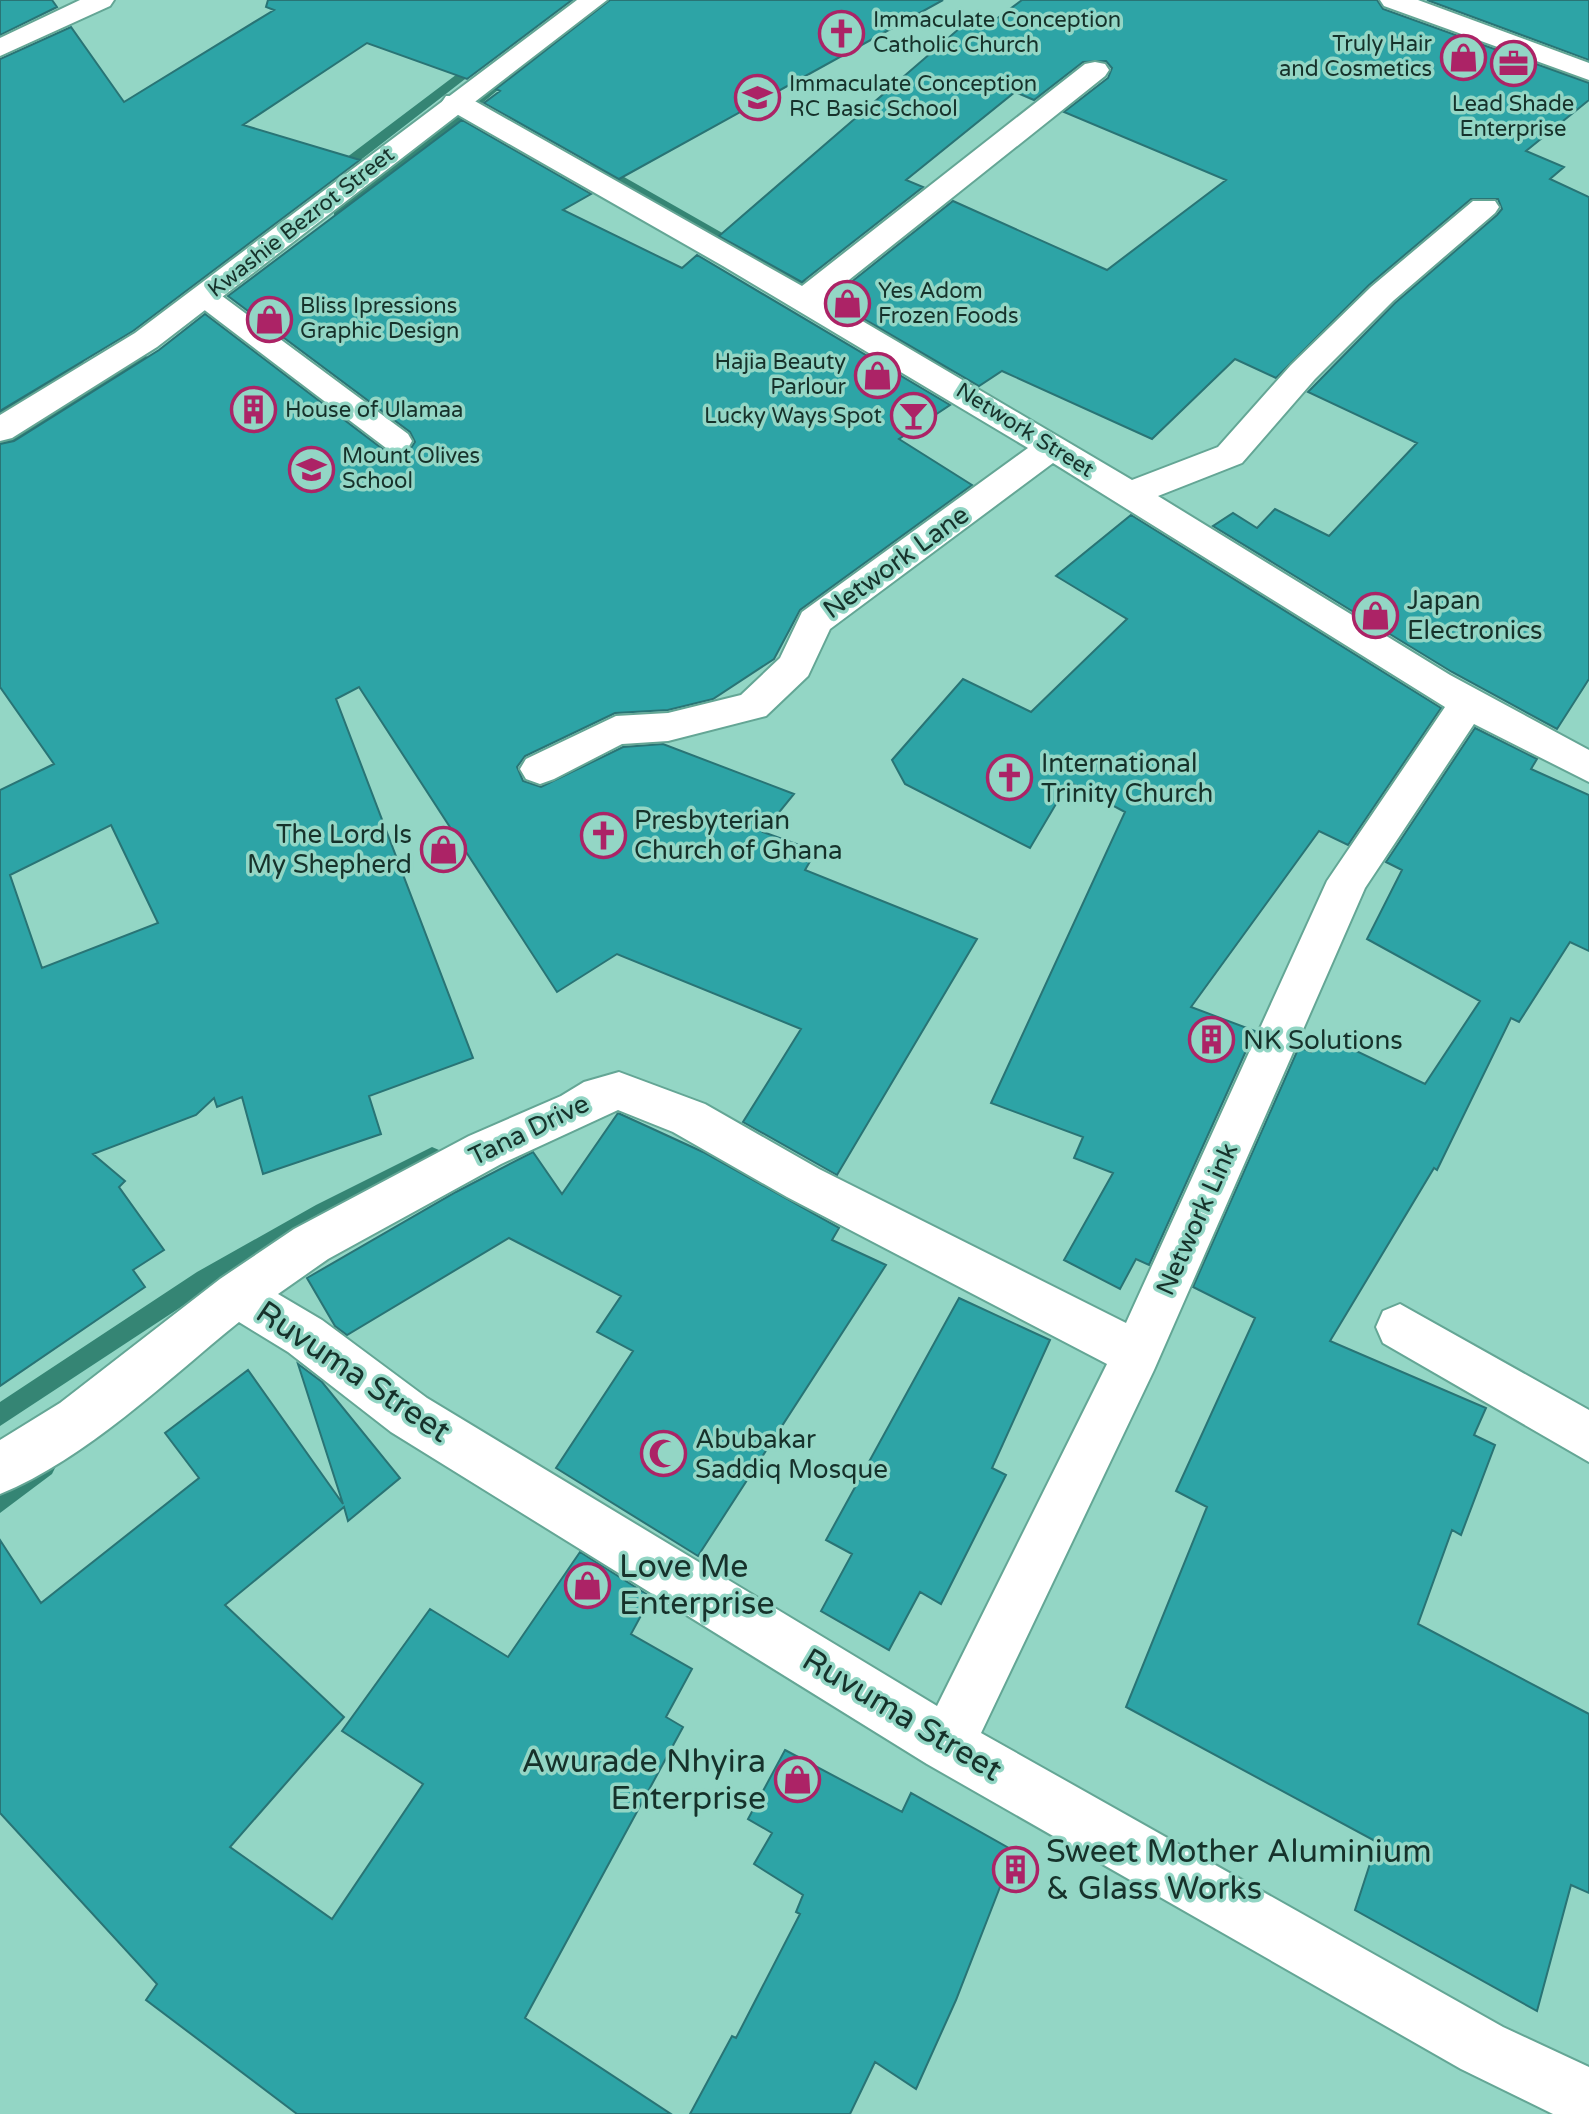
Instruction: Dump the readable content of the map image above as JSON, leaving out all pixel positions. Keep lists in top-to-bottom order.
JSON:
{
  "streets": {
    "street": [
      "Kwashie Bezrot Street",
      "Network Street",
      "Network Lane",
      "Tana Drive",
      "Network Link",
      "Ruvuma Street"
    ]
  },
  "crossings": [
    ["Kwashie Bezrot Street", "Network Street"],
    ["Network Street", "Network Lane"],
    ["Network Street", "Network Link"],
    ["Tana Drive", "Network Link"],
    ["Tana Drive", "Ruvuma Street"],
    ["Network Link", "Ruvuma Street"]
  ],
  "places": {
    "church": ["Immaculate Conception Catholic Church", "International Trinity Church", "Presbyterian Church of Ghana"],
    "shop": [
      "Truly Hair and Cosmetics",
      "Yes Adom Frozen Foods",
      "Bliss Ipressions Graphic Design",
      "Hajia Beauty Parlour",
      "Japan Electronics",
      "The Lord Is My Shepherd",
      "Love Me Enterprise",
      "Awurade Nhyira Enterprise"
    ],
    "office": ["Lead Shade Enterprise"],
    "school or university": ["Immaculate Conception RC Basic School", "Mount Olives School"],
    "building": ["House of Ulamaa", "NK Solutions", "Sweet Mother Aluminium & Glass Works"],
    "bar": ["Lucky Ways Spot"],
    "mosque": ["Abubakar Saddiq Mosque"]
  }
}
